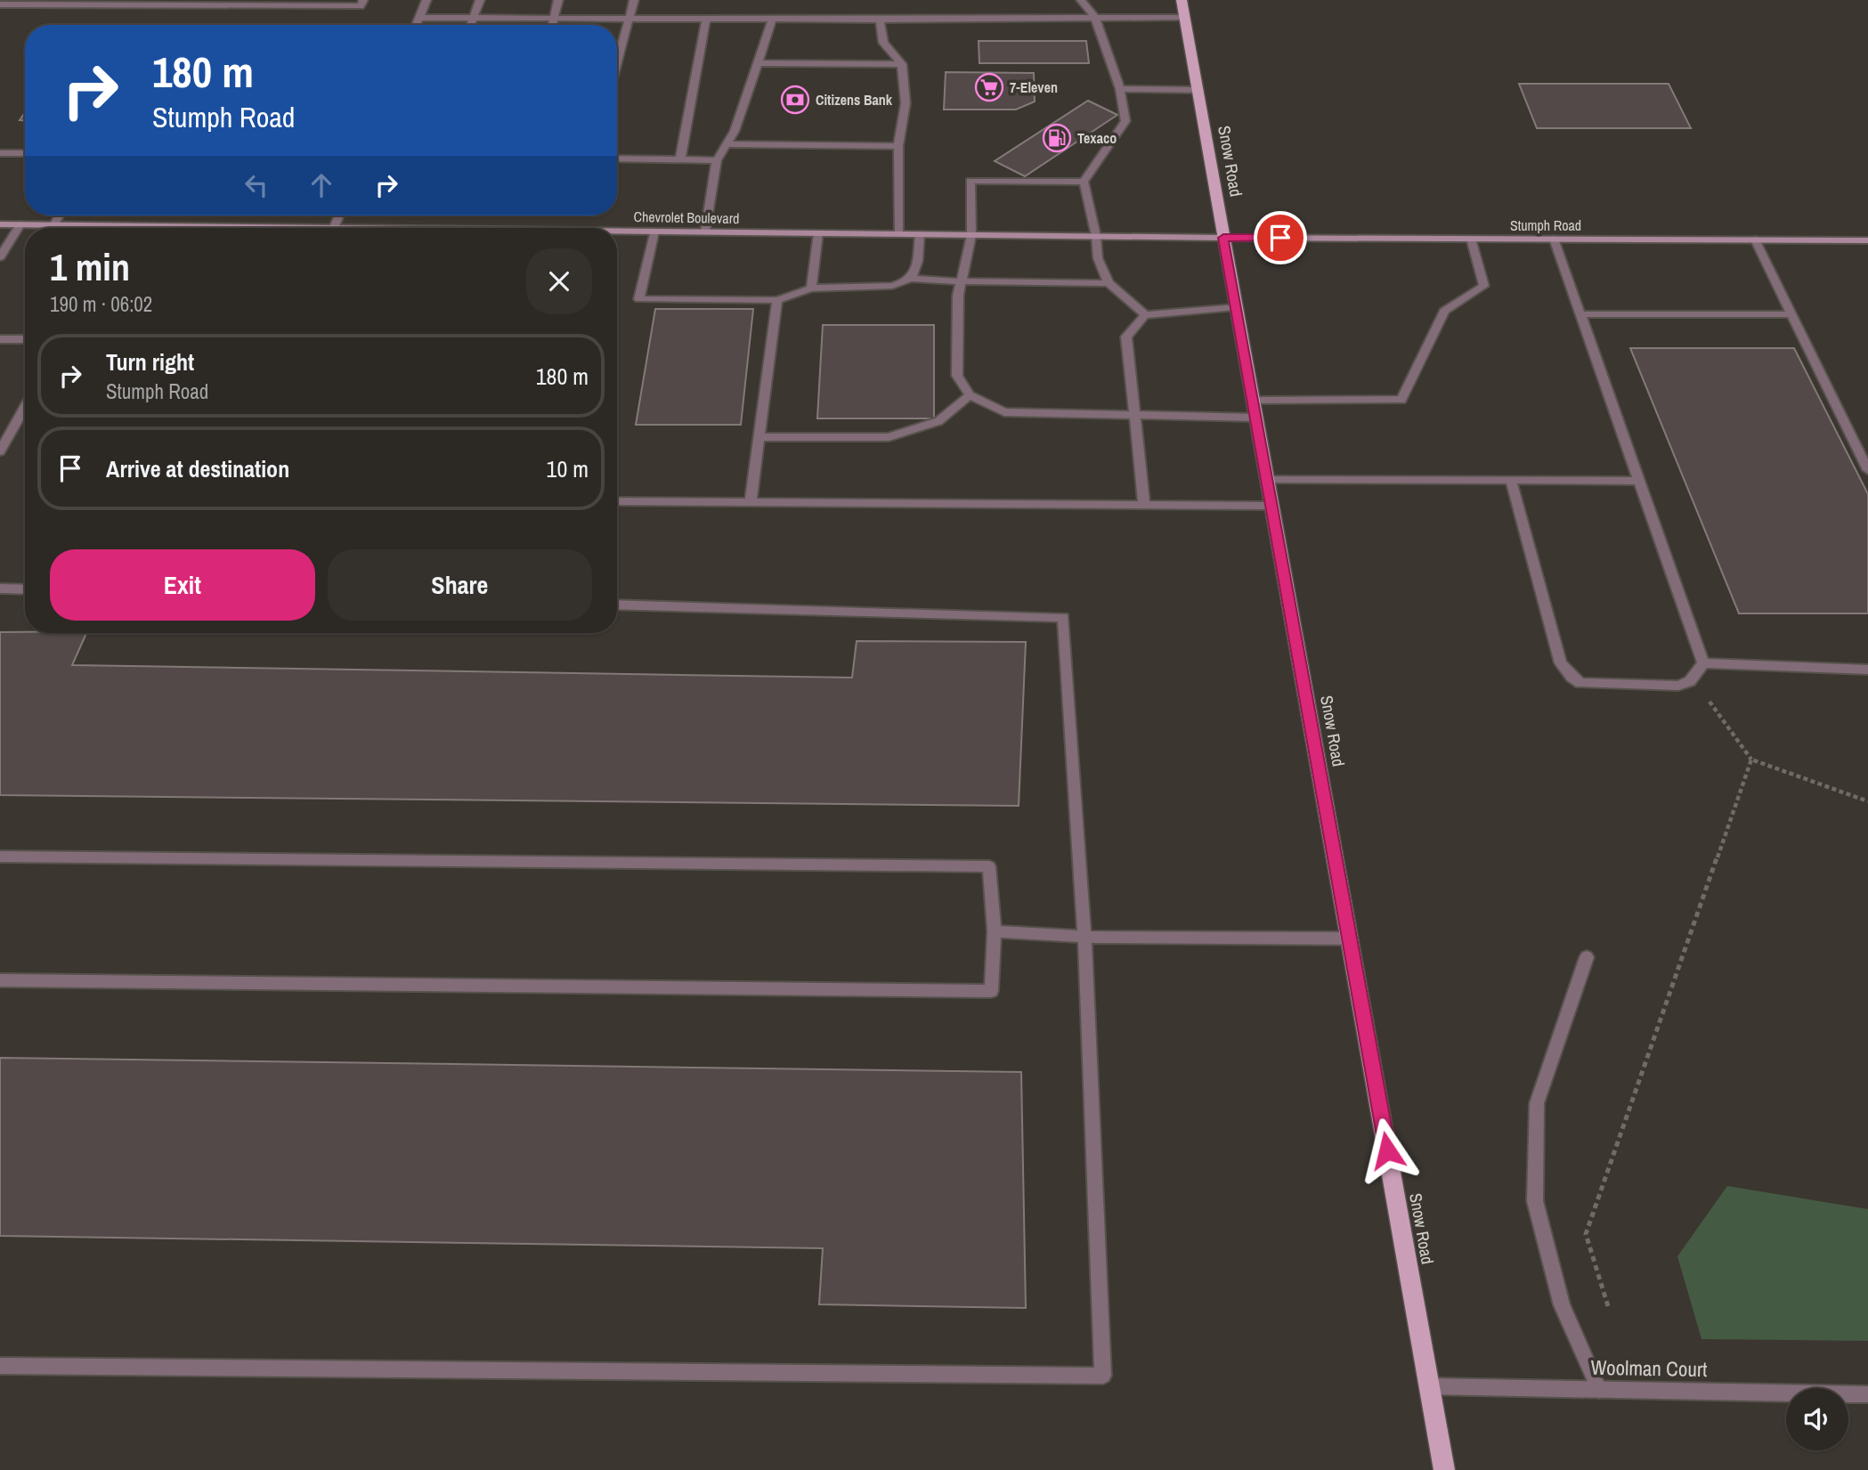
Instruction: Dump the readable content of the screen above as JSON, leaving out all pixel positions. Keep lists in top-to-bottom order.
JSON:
{
  "streets": {
    "main road": ["Snow Road", "Chevrolet Boulevard", "Stumph Road"],
    "street": ["Woolman Court"]
  },
  "crossings": [
    ["Snow Road", "Chevrolet Boulevard"],
    ["Snow Road", "Stumph Road"],
    ["Snow Road", "Woolman Court"],
    ["Chevrolet Boulevard", "Stumph Road"]
  ],
  "places": {
    "supermarket": ["7-Eleven"],
    "bank": ["Citizens Bank"],
    "fuel station": ["Texaco"]
  },
  "page": {
    "turn": ["180 m", "Stumph Road"],
    "heading": ["1 min", "190 m · 06:02"],
    "list": [
      {
        "name": "Turn right",
        "note": "Stumph Road",
        "value": "180 m"
      },
      {
        "name": "Arrive at destination",
        "value": "10 m"
      }
    ],
    "buttons": ["Exit", "Share"]
  }
}
